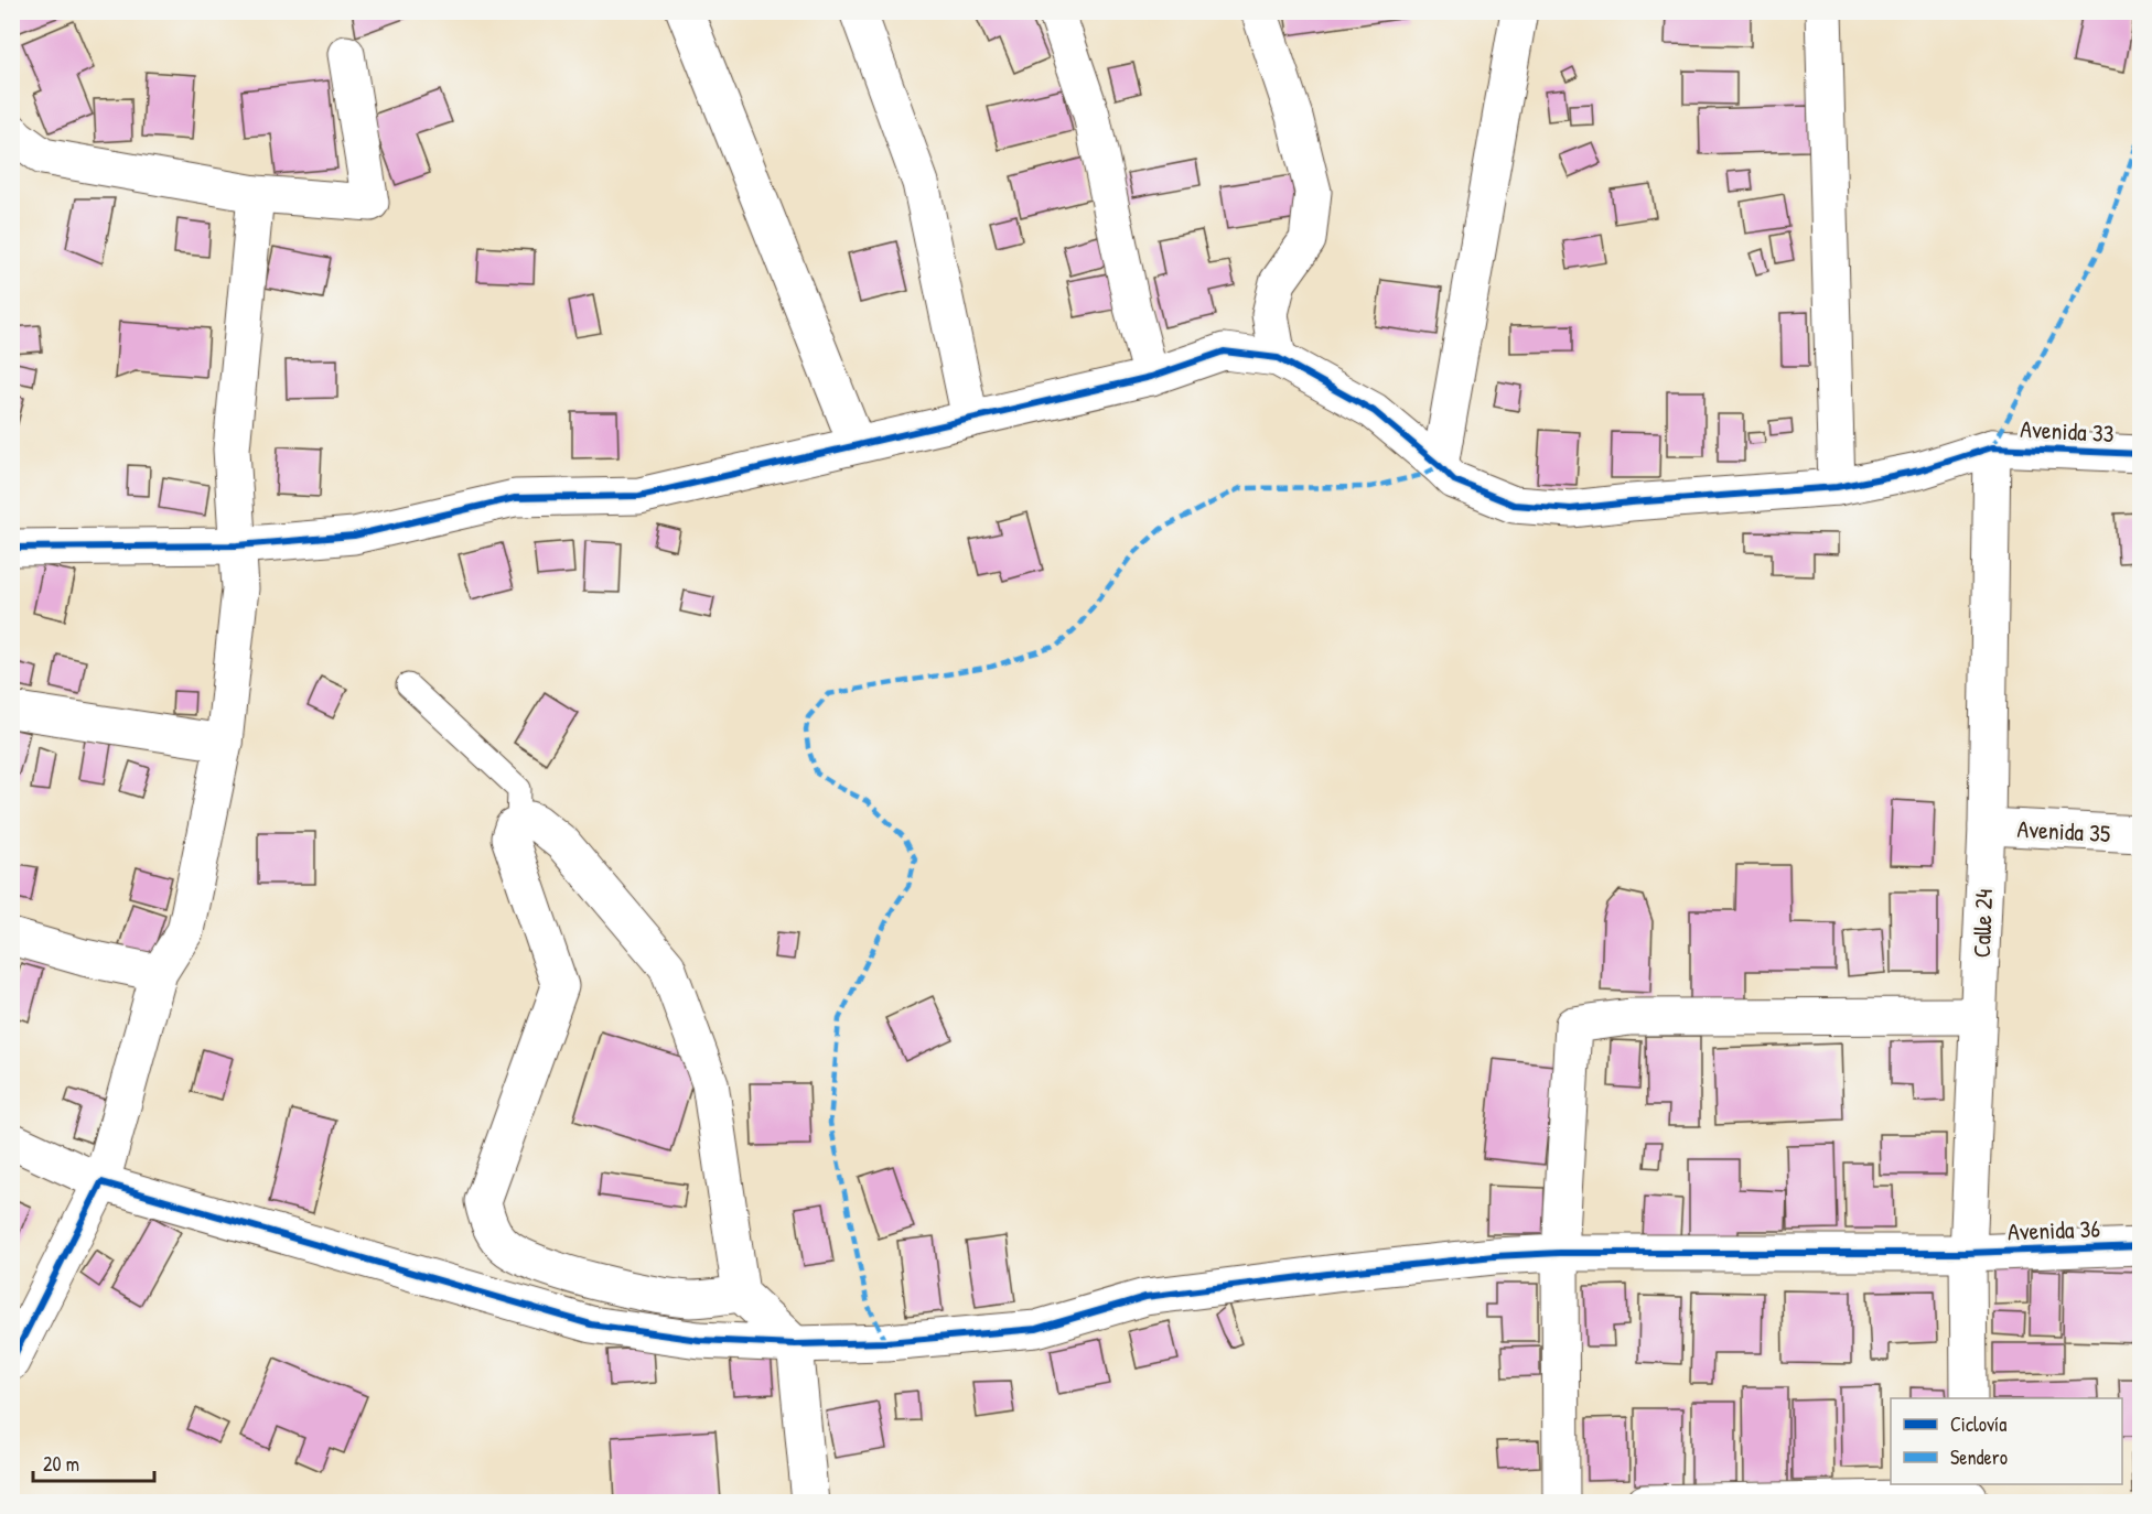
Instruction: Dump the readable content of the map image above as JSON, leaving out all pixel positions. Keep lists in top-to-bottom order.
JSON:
{
  "streets": {
    "street": [
      "Avenida 33",
      "Avenida 35",
      "Calle 24",
      "Avenida 36"
    ]
  },
  "crossings": [
    ["Avenida 33", "Calle 24"],
    ["Avenida 35", "Calle 24"],
    ["Calle 24", "Avenida 36"]
  ],
  "legend": ["Ciclovía", "Sendero"],
  "scale_bar": "20 m"
}
